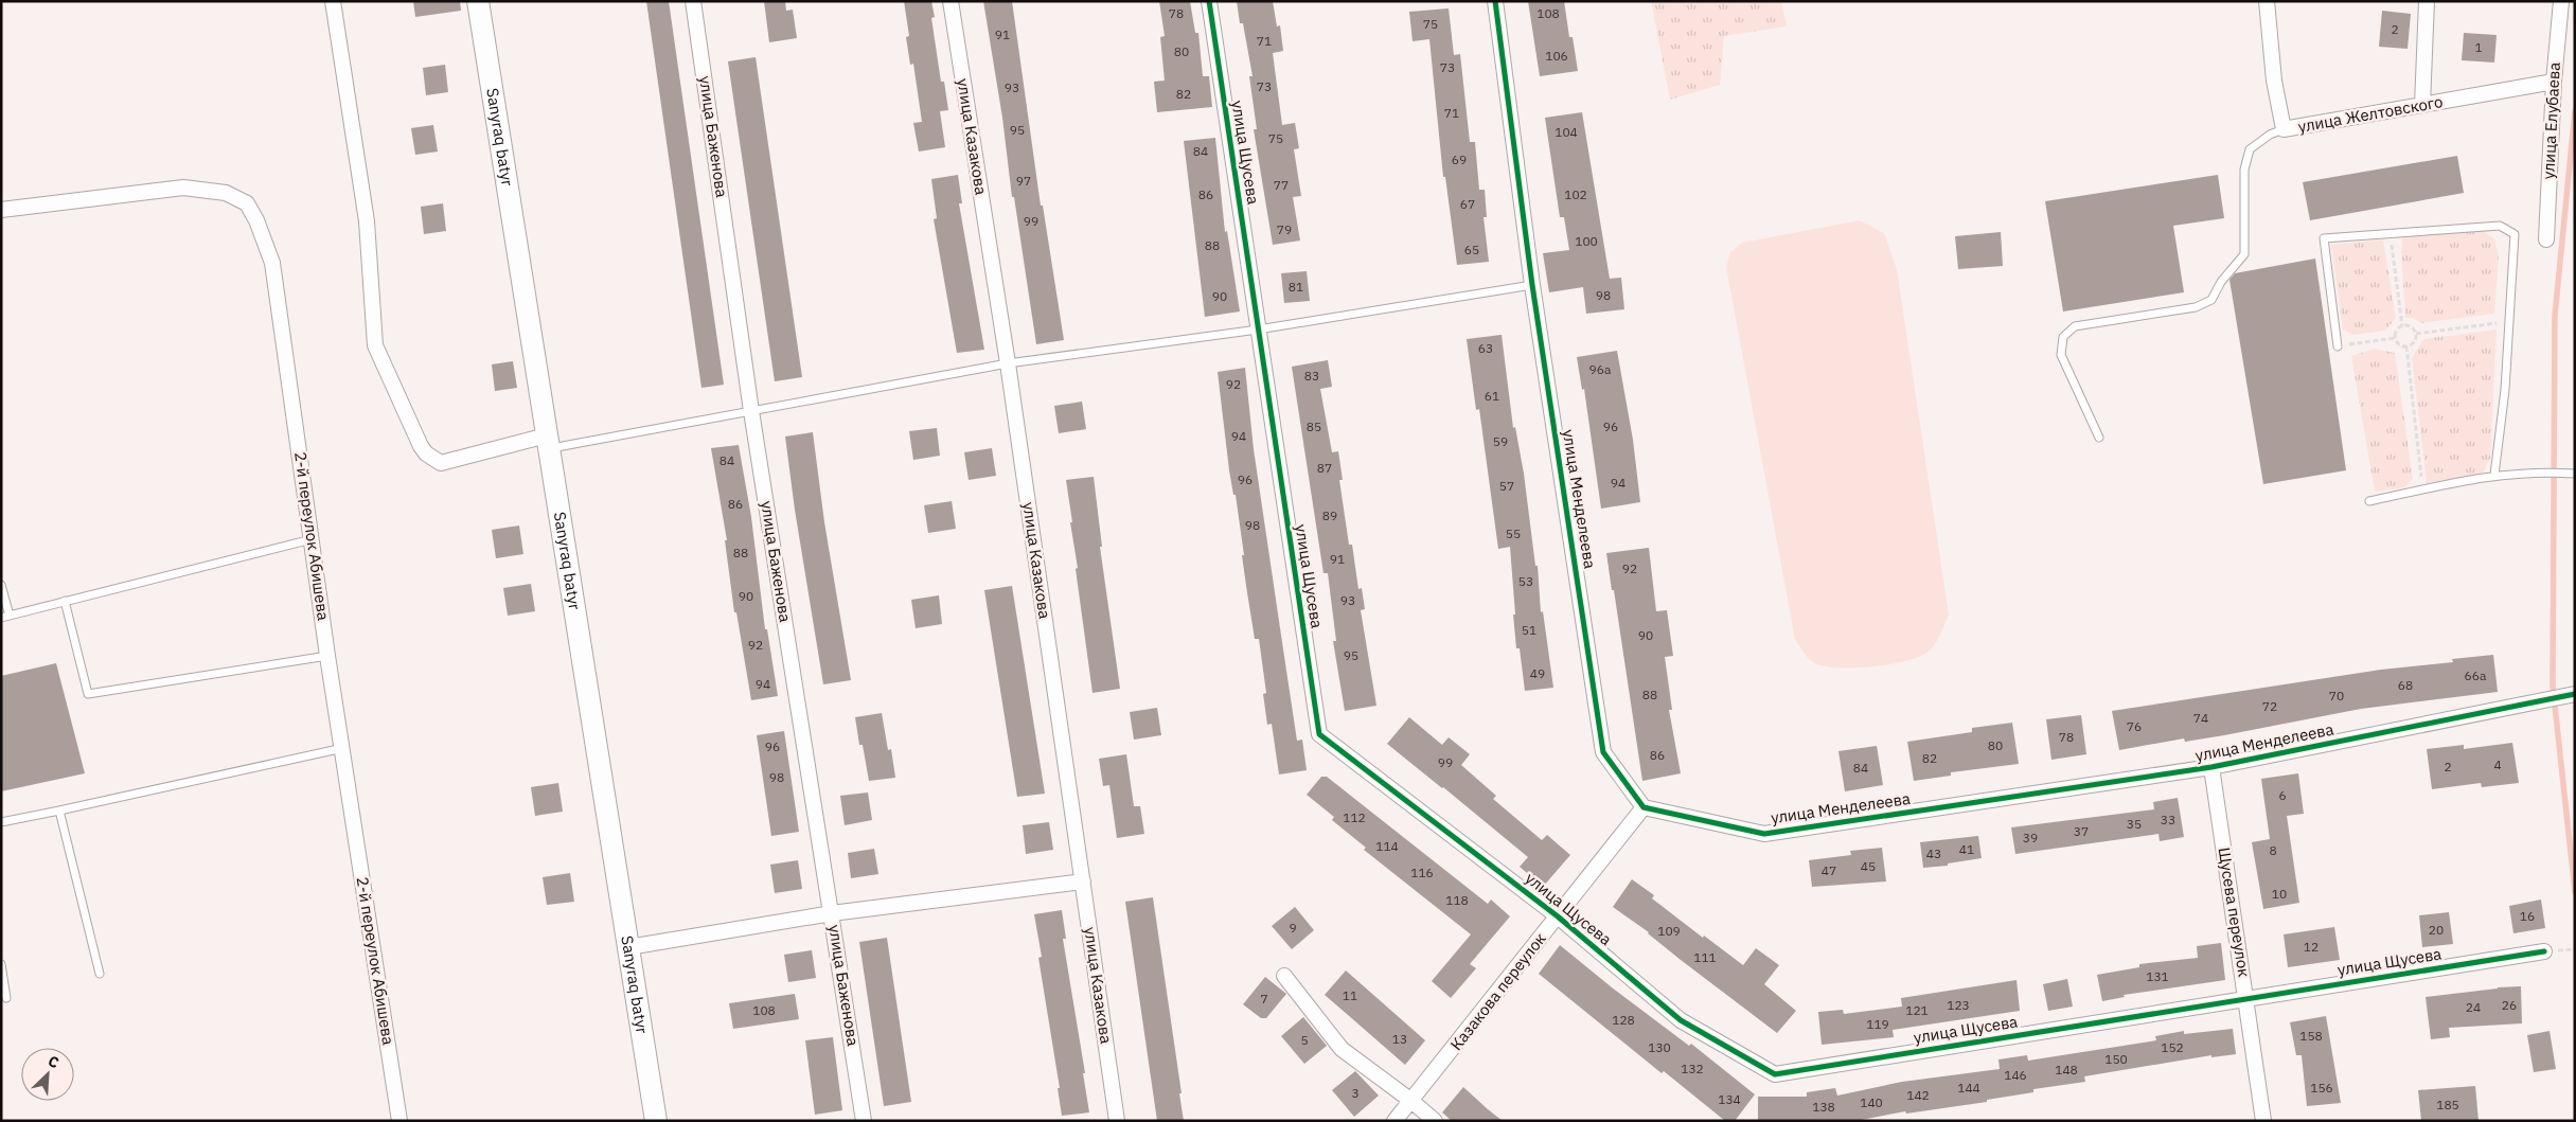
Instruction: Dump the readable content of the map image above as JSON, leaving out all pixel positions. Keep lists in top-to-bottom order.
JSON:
{
  "streets": {
    "street": [
      "улица Желтовского",
      "улица Елубаева",
      "улица Баженова",
      "улица Казакова",
      "Sanyraq batyr",
      "улица Щусева",
      "улица Менделеева",
      "2-й переулок Абишева",
      "Щусева переулок",
      "Казакова переулок"
    ]
  },
  "crossings": [
    ["улица Желтовского", "улица Елубаева"],
    ["улица Щусева", "Щусева переулок"],
    ["улица Щусева", "Казакова переулок"],
    ["улица Менделеева", "Щусева переулок"],
    ["улица Менделеева", "Казакова переулок"]
  ],
  "house_numbers": [
    "78",
    "108",
    "75",
    "2",
    "91",
    "71",
    "1",
    "80",
    "106",
    "73",
    "73",
    "93",
    "82",
    "71",
    "95",
    "104",
    "75",
    "84",
    "69",
    "97",
    "77",
    "86",
    "102",
    "67",
    "99",
    "79",
    "100",
    "88",
    "65",
    "81",
    "98",
    "90",
    "63",
    "96а",
    "83",
    "92",
    "61",
    "85",
    "96",
    "94",
    "59",
    "84",
    "87",
    "96",
    "94",
    "57",
    "86",
    "89",
    "98",
    "55",
    "88",
    "91",
    "92",
    "53",
    "90",
    "93",
    "51",
    "90",
    "92",
    "95",
    "49",
    "66а",
    "94",
    "68",
    "88",
    "70",
    "72",
    "74",
    "76",
    "78",
    "80",
    "96",
    "86",
    "82",
    "99",
    "4",
    "2",
    "84",
    "98",
    "6",
    "112",
    "33",
    "35",
    "37",
    "39",
    "114",
    "41",
    "8",
    "43",
    "45",
    "47",
    "116",
    "10",
    "118",
    "16",
    "9",
    "20",
    "109",
    "12",
    "111",
    "131",
    "11",
    "7",
    "123",
    "26",
    "24",
    "108",
    "121",
    "128",
    "119",
    "158",
    "13",
    "5",
    "130",
    "152",
    "150",
    "132",
    "148",
    "146",
    "144",
    "156",
    "3",
    "142",
    "134",
    "140",
    "185",
    "138"
  ],
  "north": "top right"
}
